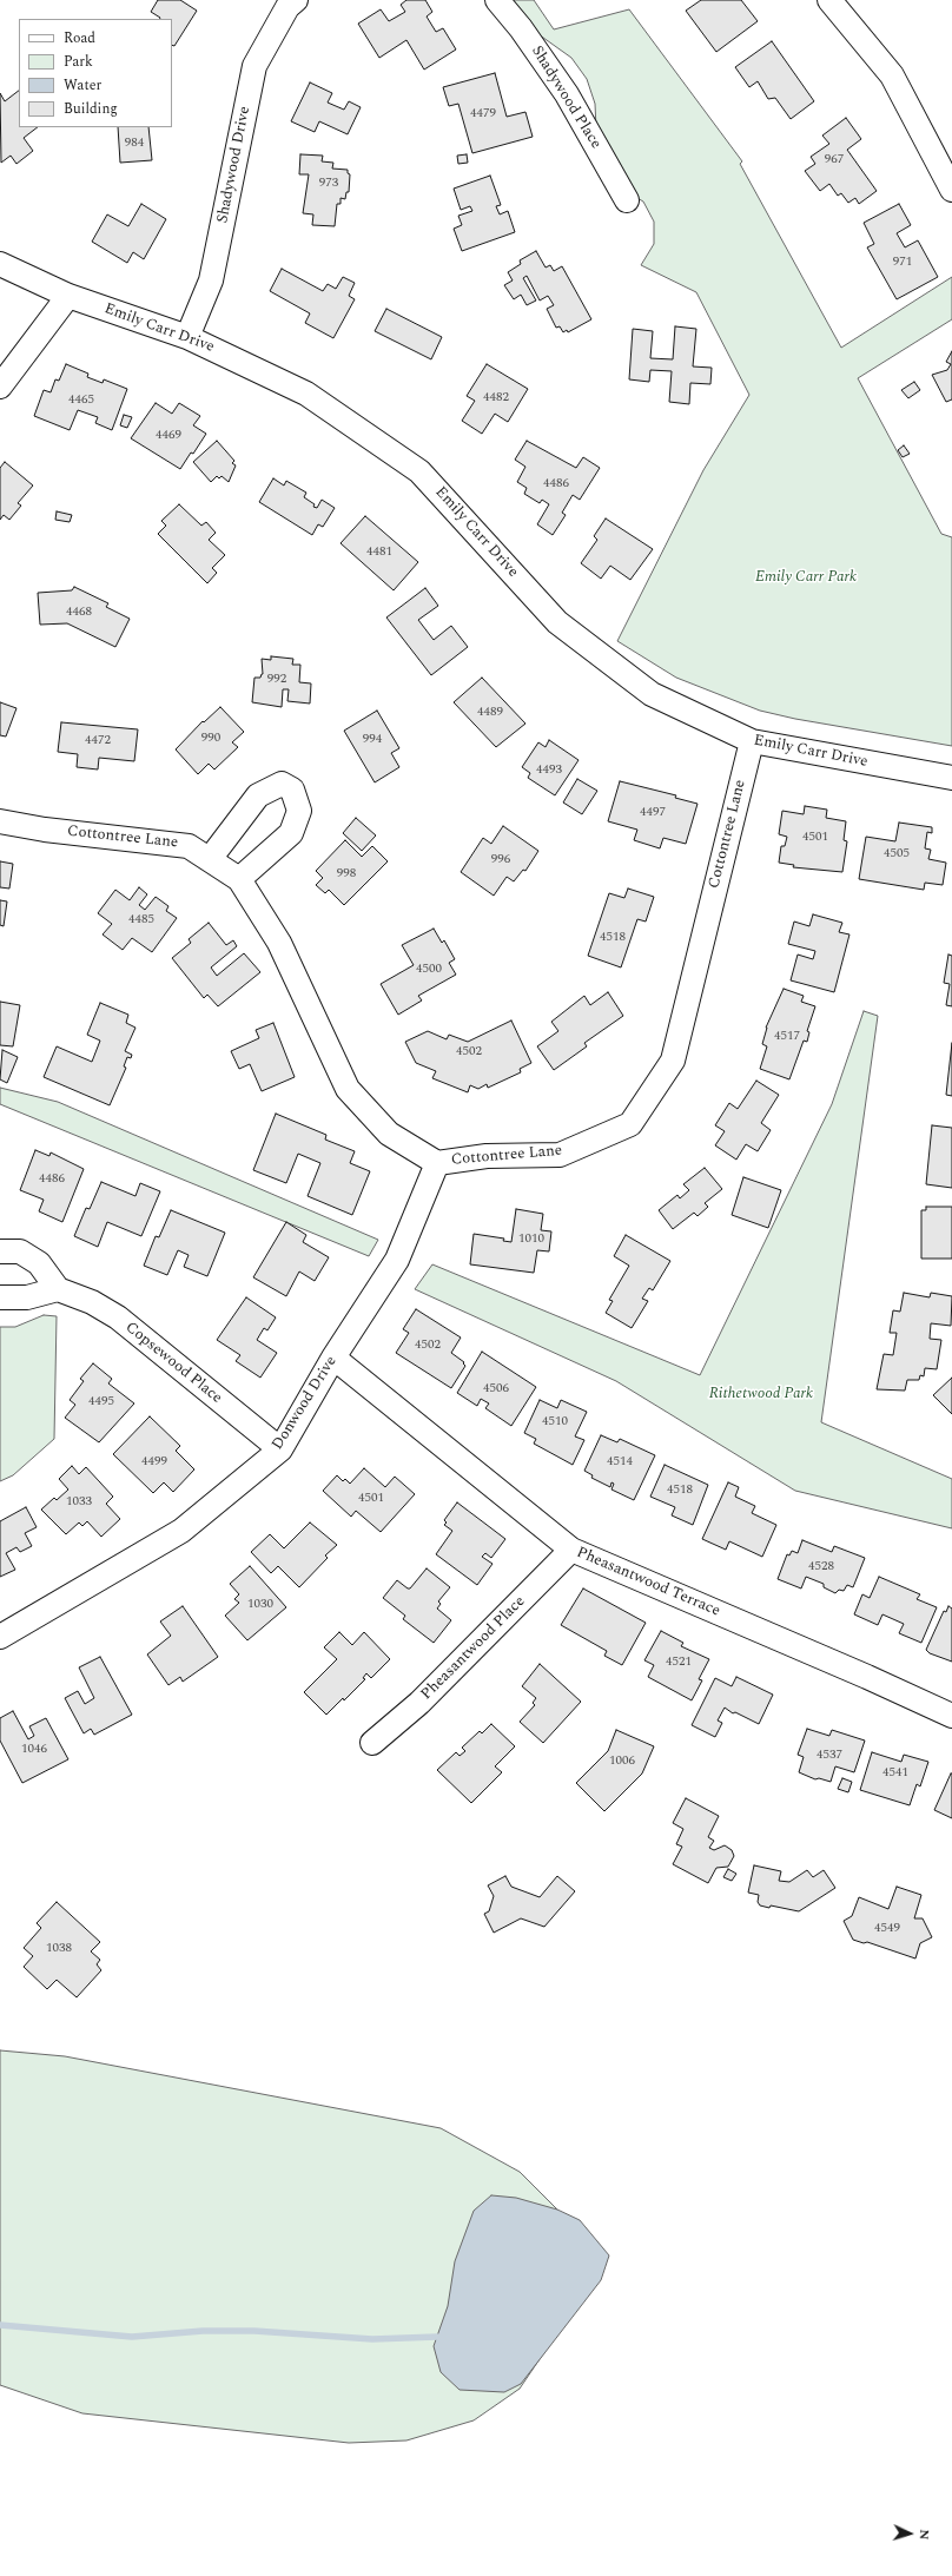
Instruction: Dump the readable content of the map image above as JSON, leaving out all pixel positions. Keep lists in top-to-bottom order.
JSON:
{
  "streets": {
    "street": [
      "Shadywood Place",
      "Shadywood Drive",
      "Emily Carr Drive",
      "Cottontree Lane",
      "Copsewood Place",
      "Donwood Drive",
      "Pheasantwood Terrace",
      "Pheasantwood Place"
    ]
  },
  "crossings": [
    ["Shadywood Drive", "Emily Carr Drive"],
    ["Emily Carr Drive", "Cottontree Lane"],
    ["Cottontree Lane", "Donwood Drive"],
    ["Copsewood Place", "Donwood Drive"],
    ["Donwood Drive", "Pheasantwood Terrace"],
    ["Pheasantwood Terrace", "Pheasantwood Place"]
  ],
  "parks": ["Emily Carr Park", "Rithetwood Park"],
  "house_numbers": [
    "4479",
    "984",
    "967",
    "973",
    "971",
    "4482",
    "4465",
    "4469",
    "4486",
    "4481",
    "4468",
    "992",
    "4489",
    "990",
    "994",
    "4472",
    "4493",
    "4497",
    "4501",
    "4505",
    "996",
    "998",
    "4485",
    "4518",
    "4500",
    "4517",
    "4502",
    "4486",
    "1010",
    "4502",
    "4506",
    "4495",
    "4510",
    "4499",
    "4514",
    "4518",
    "4501",
    "1033",
    "4528",
    "1030",
    "4521",
    "1046",
    "4537",
    "1006",
    "4541",
    "4549",
    "1038"
  ],
  "legend": [
    "Road",
    "Park",
    "Water",
    "Building"
  ],
  "north": "right"
}
